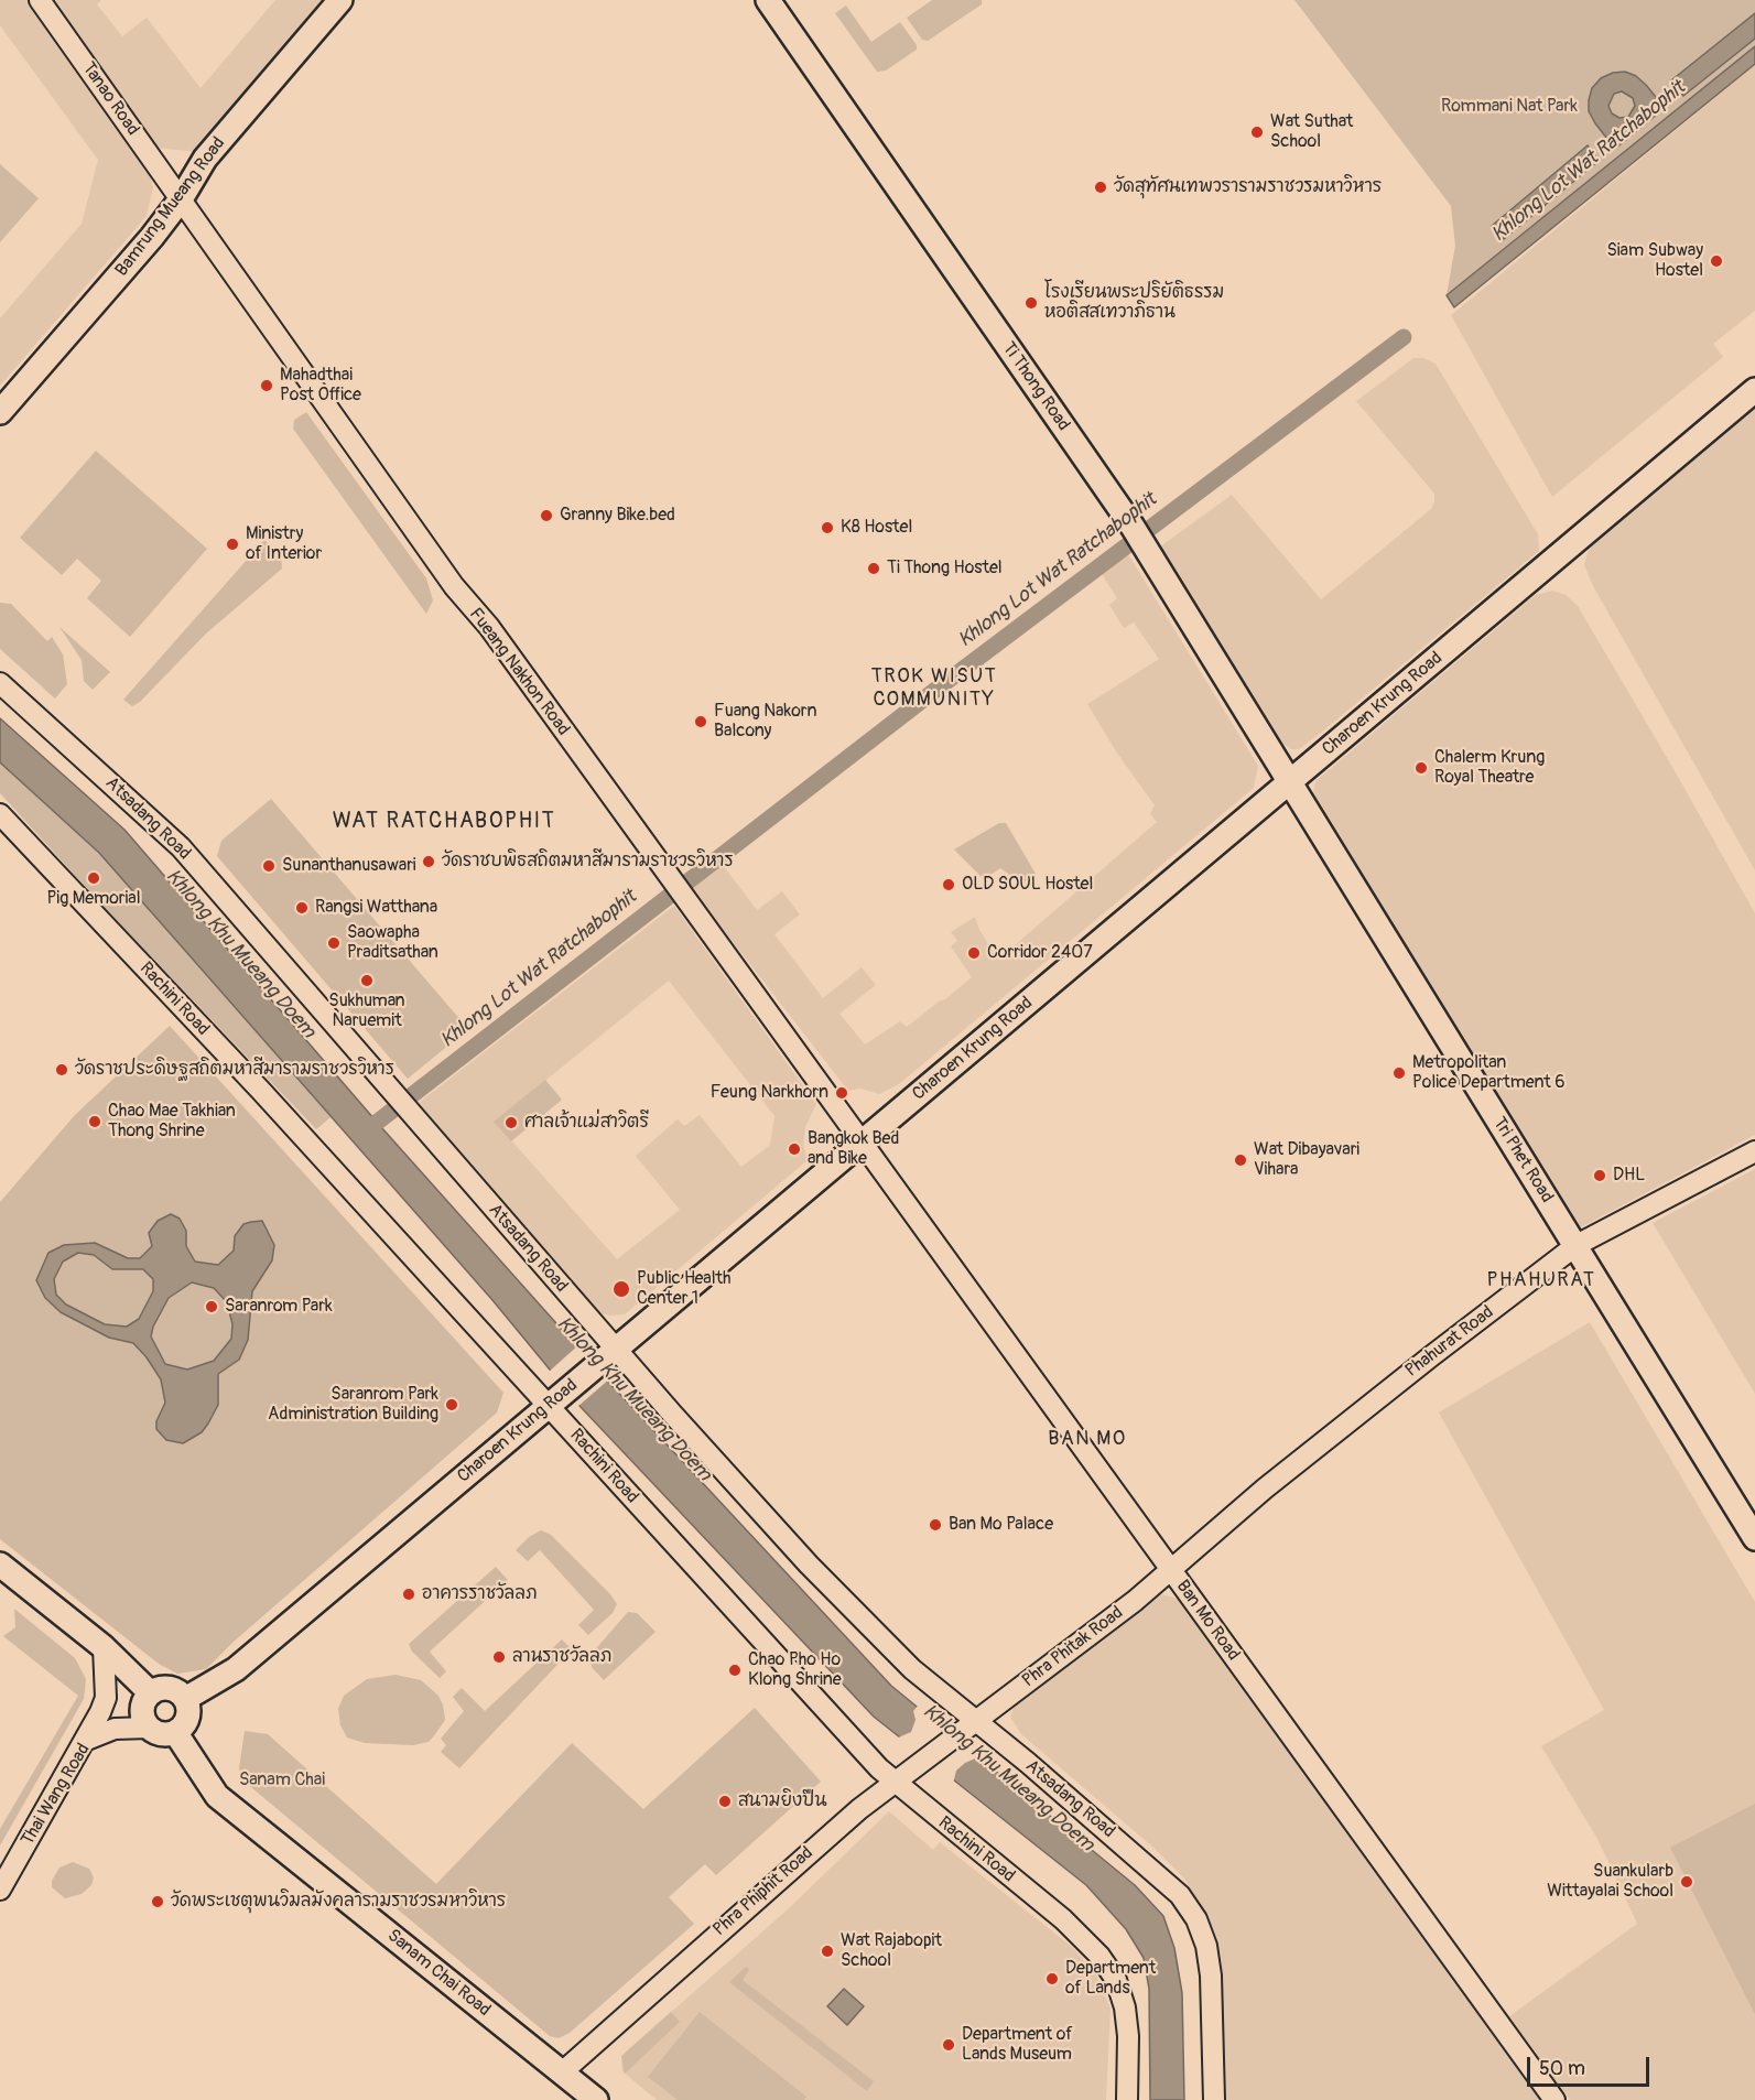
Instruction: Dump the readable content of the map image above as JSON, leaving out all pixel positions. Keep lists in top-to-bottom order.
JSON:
{
  "streets": {
    "main road": [
      "Bamrung Mueang Road",
      "Ti Thong Road",
      "Charoen Krung Road",
      "Tri Phet Road",
      "Sanam Chai Road"
    ],
    "street": [
      "Tanao Road",
      "Fueang Nakhon Road",
      "Atsadang Road",
      "Rachini Road",
      "Phahurat Road",
      "Ban Mo Road",
      "Phra Phitak Road",
      "Thai Wang Road",
      "Phra Phiphit Road"
    ]
  },
  "crossings": [
    ["Tanao Road", "Bamrung Mueang Road"],
    ["Tanao Road", "Fueang Nakhon Road"],
    ["Bamrung Mueang Road", "Fueang Nakhon Road"],
    ["Ti Thong Road", "Charoen Krung Road"],
    ["Ti Thong Road", "Tri Phet Road"],
    ["Fueang Nakhon Road", "Charoen Krung Road"],
    ["Fueang Nakhon Road", "Ban Mo Road"],
    ["Charoen Krung Road", "Atsadang Road"],
    ["Charoen Krung Road", "Rachini Road"],
    ["Charoen Krung Road", "Tri Phet Road"],
    ["Charoen Krung Road", "Ban Mo Road"],
    ["Charoen Krung Road", "Thai Wang Road"],
    ["Charoen Krung Road", "Sanam Chai Road"],
    ["Atsadang Road", "Phra Phitak Road"],
    ["Atsadang Road", "Phra Phiphit Road"],
    ["Rachini Road", "Phra Phiphit Road"],
    ["Tri Phet Road", "Phahurat Road"],
    ["Phahurat Road", "Ban Mo Road"],
    ["Phahurat Road", "Phra Phitak Road"],
    ["Ban Mo Road", "Phra Phitak Road"],
    ["Phra Phitak Road", "Phra Phiphit Road"],
    ["Thai Wang Road", "Sanam Chai Road"],
    ["Phra Phiphit Road", "Sanam Chai Road"]
  ],
  "districts": [
    "TROK WISUT COMMUNITY",
    "WAT RATCHABOPHIT",
    "PHAHURAT",
    "BAN MO"
  ],
  "water": ["Khlong Lot Wat Ratchabophit", "Khlong Khu Mueang Doem"],
  "parks": ["Rommani Nat Park", "Sanam Chai"],
  "places": [
    "Wat Suthat School",
    "วัดสุทัศนเทพวรารามราชวรมหาวิหาร",
    "Siam Subway Hostel",
    "โรงเรียนพระปริยัติธรรม หอติสสเทวาภิธาน",
    "Mahadthai Post Office",
    "Granny Bike.bed",
    "K8 Hostel",
    "Ministry of Interior",
    "Ti Thong Hostel",
    "Fuang Nakorn Balcony",
    "Chalerm Krung Royal Theatre",
    "วัดราชบพิธสถิตมหาสีมารามราชวรวิหาร",
    "Sunanthanusawari",
    "Pig Memorial",
    "OLD SOUL Hostel",
    "Rangsi Watthana",
    "Saowapha Praditsathan",
    "Corridor 2407",
    "Sukhuman Naruemit",
    "วัดราชประดิษฐสถิตมหาสีมารามราชวรวิหาร",
    "Metropolitan Police Department 6",
    "Feung Narkhorn",
    "Chao Mae Takhian Thong Shrine",
    "ศาลเจ้าแม่สาวิตรี",
    "Bangkok Bed and Bike",
    "Wat Dibayavari Vihara",
    "DHL",
    "Public Health Center 1",
    "Saranrom Park",
    "Saranrom Park Administration Building",
    "Ban Mo Palace",
    "อาคารราชวัลลภ",
    "ลานราชวัลลภ",
    "Chao Pho Ho Klong Shrine",
    "สนามยิงปืน",
    "Suankularb Wittayalai School",
    "วัดพระเชตุพนวิมลมังคลารามราชวรมหาวิหาร",
    "Wat Rajabopit School",
    "Department of Lands",
    "Department of Lands Museum"
  ],
  "scale_bar": "50 m"
}
